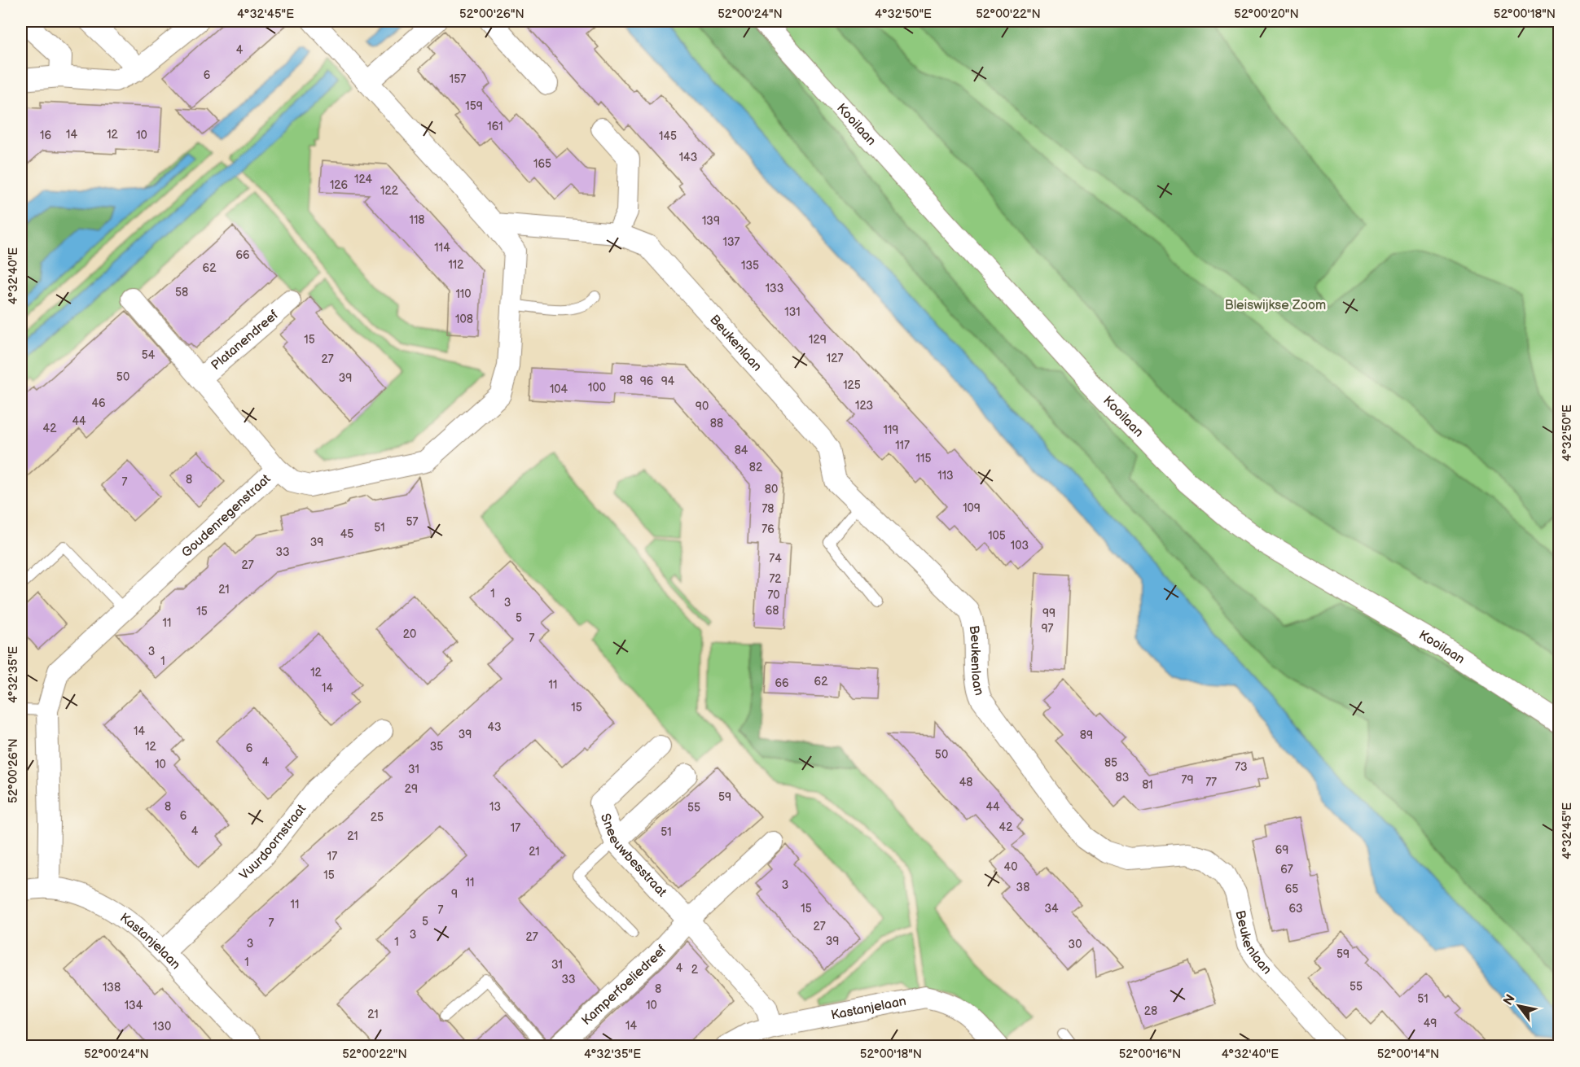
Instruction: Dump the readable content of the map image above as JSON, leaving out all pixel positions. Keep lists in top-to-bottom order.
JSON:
{
  "streets": {
    "street": [
      "Kooilaan",
      "Platanendreef",
      "Beukenlaan",
      "Goudenregenstraat",
      "Vuurdoornstraat",
      "Sneeuwbesstraat",
      "Kastanjelaan",
      "Kamperfoeliedreef"
    ]
  },
  "crossings": [
    ["Platanendreef", "Goudenregenstraat"],
    ["Beukenlaan", "Goudenregenstraat"],
    ["Goudenregenstraat", "Kastanjelaan"],
    ["Vuurdoornstraat", "Kastanjelaan"],
    ["Sneeuwbesstraat", "Kastanjelaan"],
    ["Sneeuwbesstraat", "Kamperfoeliedreef"]
  ],
  "parks": ["Bleiswijkse Zoom"],
  "house_numbers": [
    "4",
    "6",
    "157",
    "159",
    "161",
    "14",
    "12",
    "16",
    "10",
    "145",
    "143",
    "165",
    "124",
    "126",
    "122",
    "118",
    "139",
    "137",
    "114",
    "66",
    "112",
    "135",
    "62",
    "133",
    "58",
    "110",
    "131",
    "108",
    "15",
    "129",
    "54",
    "127",
    "27",
    "50",
    "39",
    "98",
    "96",
    "94",
    "125",
    "100",
    "104",
    "46",
    "123",
    "90",
    "44",
    "88",
    "42",
    "119",
    "117",
    "84",
    "115",
    "82",
    "113",
    "8",
    "7",
    "80",
    "109",
    "78",
    "57",
    "51",
    "76",
    "45",
    "105",
    "39",
    "103",
    "33",
    "74",
    "27",
    "72",
    "21",
    "1",
    "70",
    "3",
    "68",
    "15",
    "99",
    "5",
    "11",
    "97",
    "20",
    "7",
    "3",
    "1",
    "12",
    "62",
    "66",
    "11",
    "14",
    "15",
    "43",
    "14",
    "39",
    "89",
    "12",
    "35",
    "6",
    "50",
    "4",
    "85",
    "10",
    "73",
    "31",
    "83",
    "79",
    "48",
    "77",
    "81",
    "29",
    "59",
    "8",
    "13",
    "44",
    "55",
    "6",
    "25",
    "42",
    "17",
    "4",
    "51",
    "21",
    "69",
    "21",
    "17",
    "40",
    "67",
    "15",
    "11",
    "3",
    "38",
    "65",
    "9",
    "11",
    "15",
    "34",
    "63",
    "7",
    "5",
    "7",
    "27",
    "3",
    "27",
    "39",
    "1",
    "3",
    "30",
    "59",
    "1",
    "31",
    "4",
    "2",
    "33",
    "55",
    "138",
    "8",
    "51",
    "134",
    "10",
    "28",
    "21",
    "49",
    "14",
    "130"
  ],
  "north": "top left",
  "coordinates": [
    "4°32'45\"E",
    "52°00'26\"N",
    "52°00'24\"N",
    "4°32'50\"E",
    "52°00'22\"N",
    "52°00'20\"N",
    "52°00'18\"N",
    "4°32'40\"E",
    "4°32'35\"E",
    "52°00'16\"N",
    "52°00'14\"N"
  ]
}
